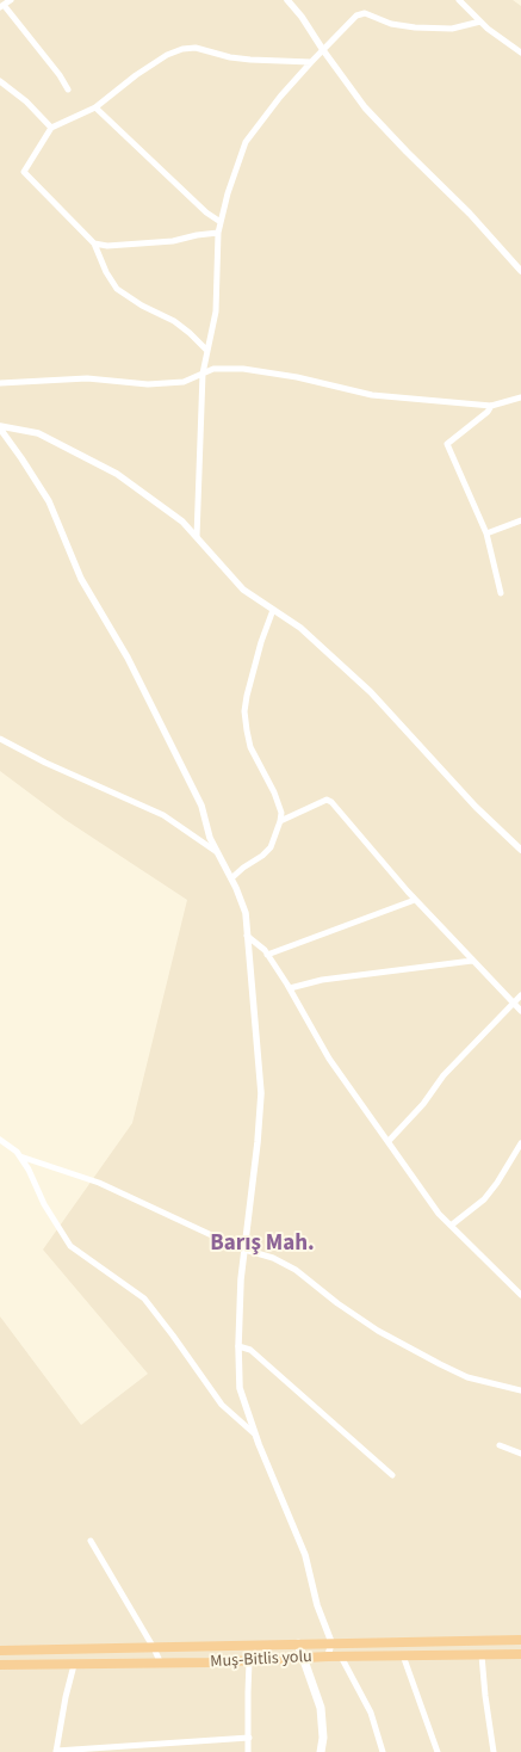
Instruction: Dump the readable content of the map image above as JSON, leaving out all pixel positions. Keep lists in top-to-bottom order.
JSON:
{
  "streets": {
    "highway": ["Muş-Bitlis yolu"]
  },
  "districts": ["Barış Mah."]
}
